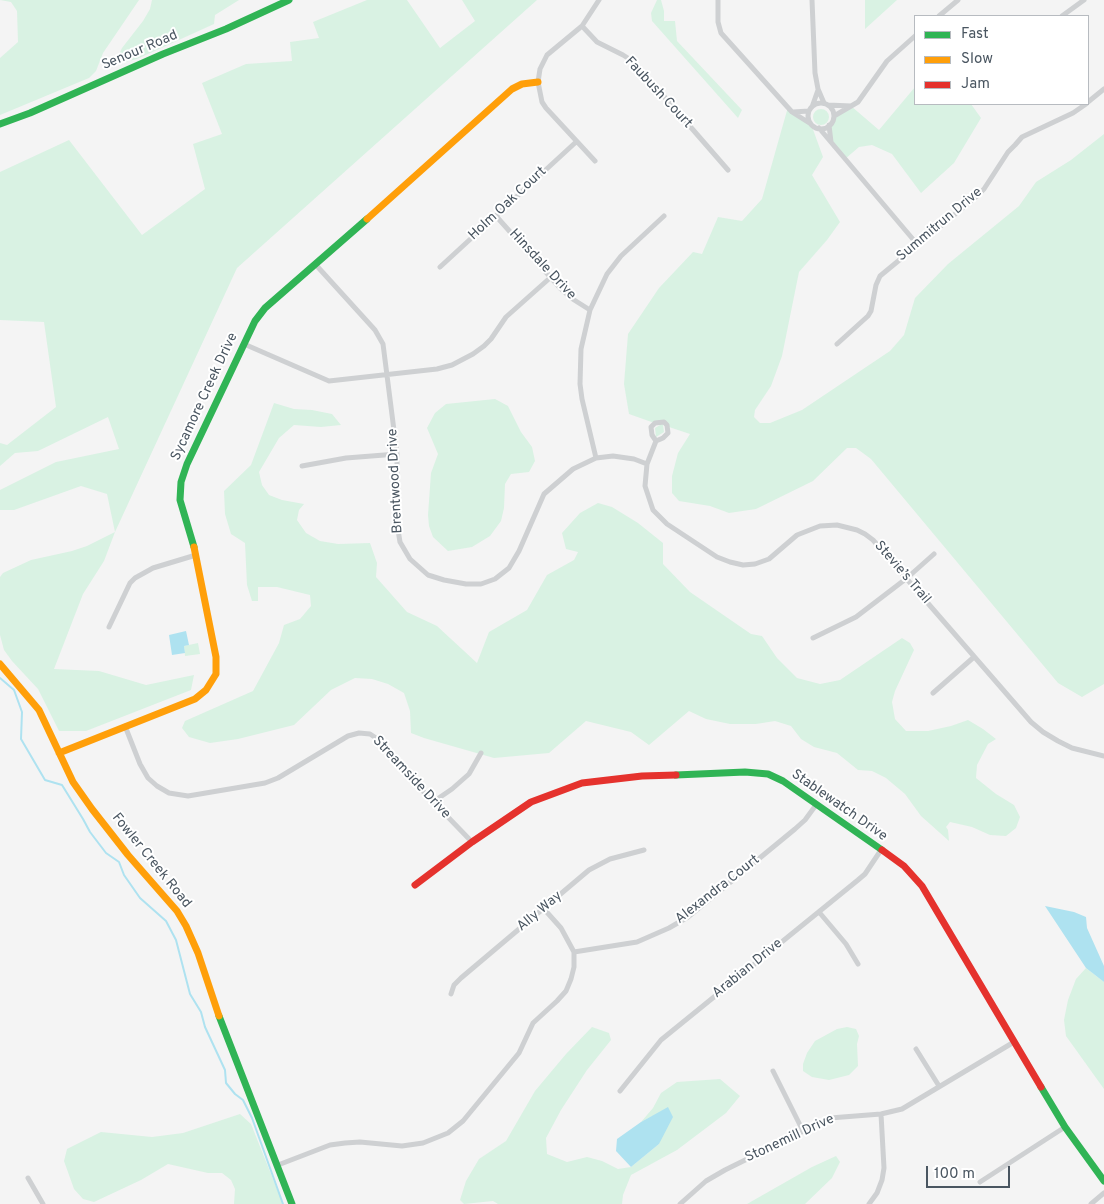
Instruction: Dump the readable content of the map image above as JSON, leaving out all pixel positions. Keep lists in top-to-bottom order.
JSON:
{
  "streets": {
    "street": [
      "Senour Road",
      "Faubush Court",
      "Holm Oak Court",
      "Summitrun Drive",
      "Hinsdale Drive",
      "Sycamore Creek Drive",
      "Brentwood Drive",
      "Stevie’s Trail",
      "Streamside Drive",
      "Stablewatch Drive",
      "Fowler Creek Road",
      "Alexandra Court",
      "Ally Way",
      "Arabian Drive",
      "Stonemill Drive"
    ]
  },
  "crossings": [
    ["Holm Oak Court", "Hinsdale Drive"],
    ["Sycamore Creek Drive", "Brentwood Drive"],
    ["Sycamore Creek Drive", "Streamside Drive"],
    ["Sycamore Creek Drive", "Fowler Creek Road"],
    ["Brentwood Drive", "Stevie’s Trail"],
    ["Streamside Drive", "Stablewatch Drive"],
    ["Stablewatch Drive", "Alexandra Court"],
    ["Stablewatch Drive", "Arabian Drive"],
    ["Stablewatch Drive", "Stonemill Drive"]
  ],
  "legend": ["Fast", "Slow", "Jam"],
  "scale_bar": "100 m"
}
